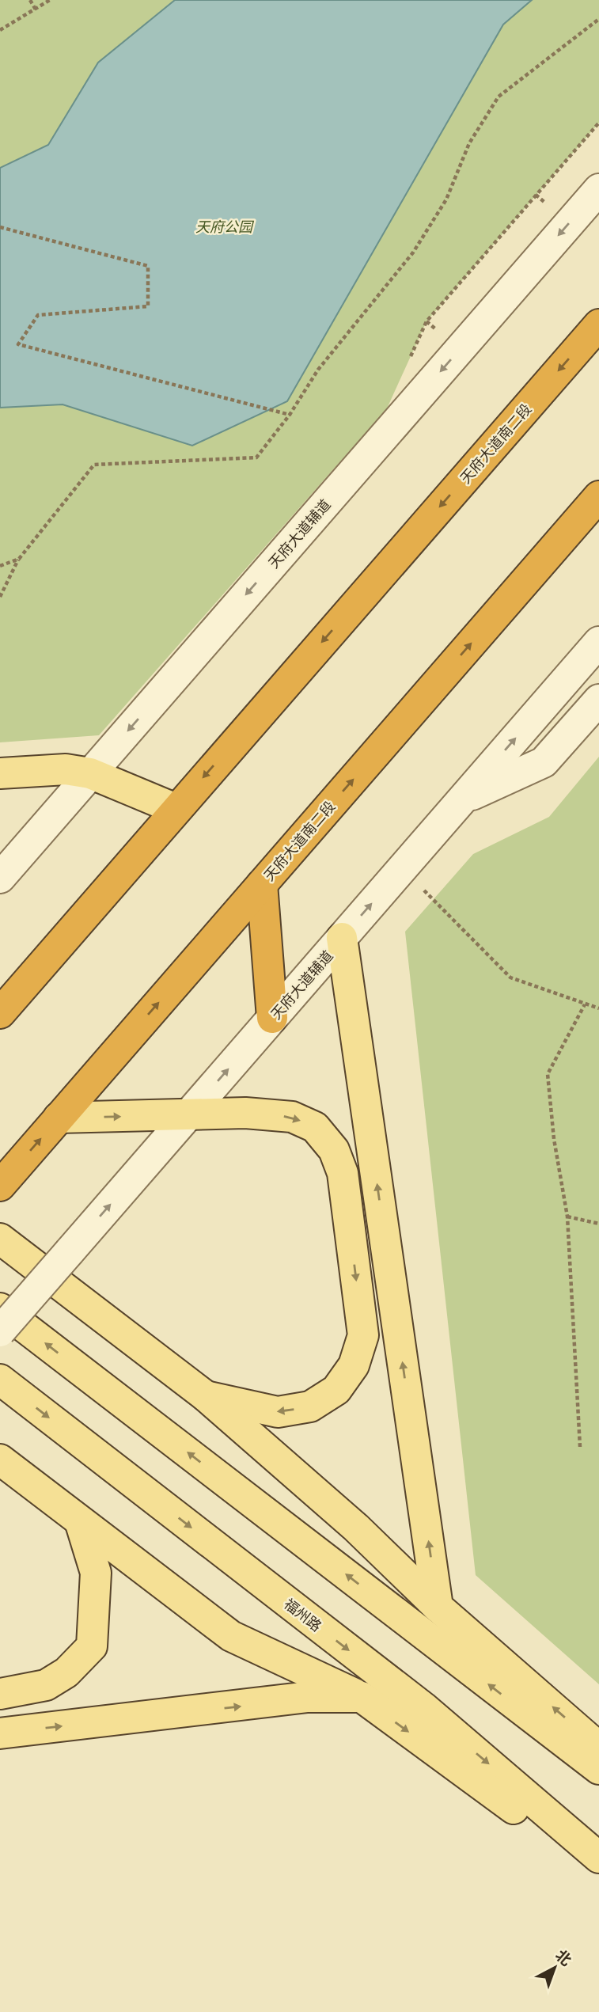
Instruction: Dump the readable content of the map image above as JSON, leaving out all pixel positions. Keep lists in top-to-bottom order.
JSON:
{
  "streets": {
    "highway": ["天府大道南二段"],
    "main road": ["福州路"],
    "street": ["天府大道辅道"]
  },
  "parks": ["天府公园"],
  "north": "top right"
}
